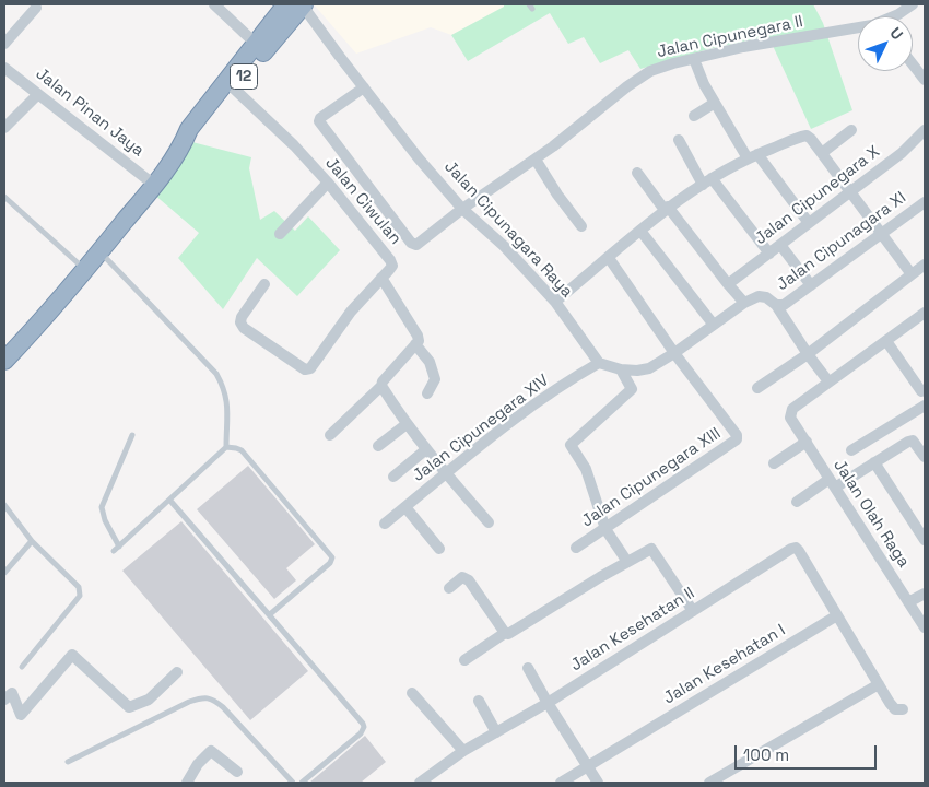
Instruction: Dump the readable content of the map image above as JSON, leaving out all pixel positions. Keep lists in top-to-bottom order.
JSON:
{
  "streets": {
    "highway": ["12"],
    "street": [
      "Jalan Cipunegara II",
      "Jalan Pinan Jaya",
      "Jalan Cipunegara X",
      "Jalan Ciwulan",
      "Jalan Cipunagara Raya",
      "Jalan Cipunagara XI",
      "Jalan Cipunegara XIV",
      "Jalan Cipunegara XIII",
      "Jalan Olah Raga",
      "Jalan Kesehatan II",
      "Jalan Kesehatan I"
    ]
  },
  "crossings": [
    ["Jalan Cipunegara II", "Jalan Cipunagara Raya"],
    ["12", "Jalan Pinan Jaya"],
    ["12", "Jalan Ciwulan"],
    ["12", "Jalan Cipunagara Raya"],
    ["Jalan Cipunagara Raya", "Jalan Cipunegara XIV"],
    ["Jalan Kesehatan II", "Jalan Kesehatan I"]
  ],
  "scale_bar": "100 m",
  "north": "top right"
}
